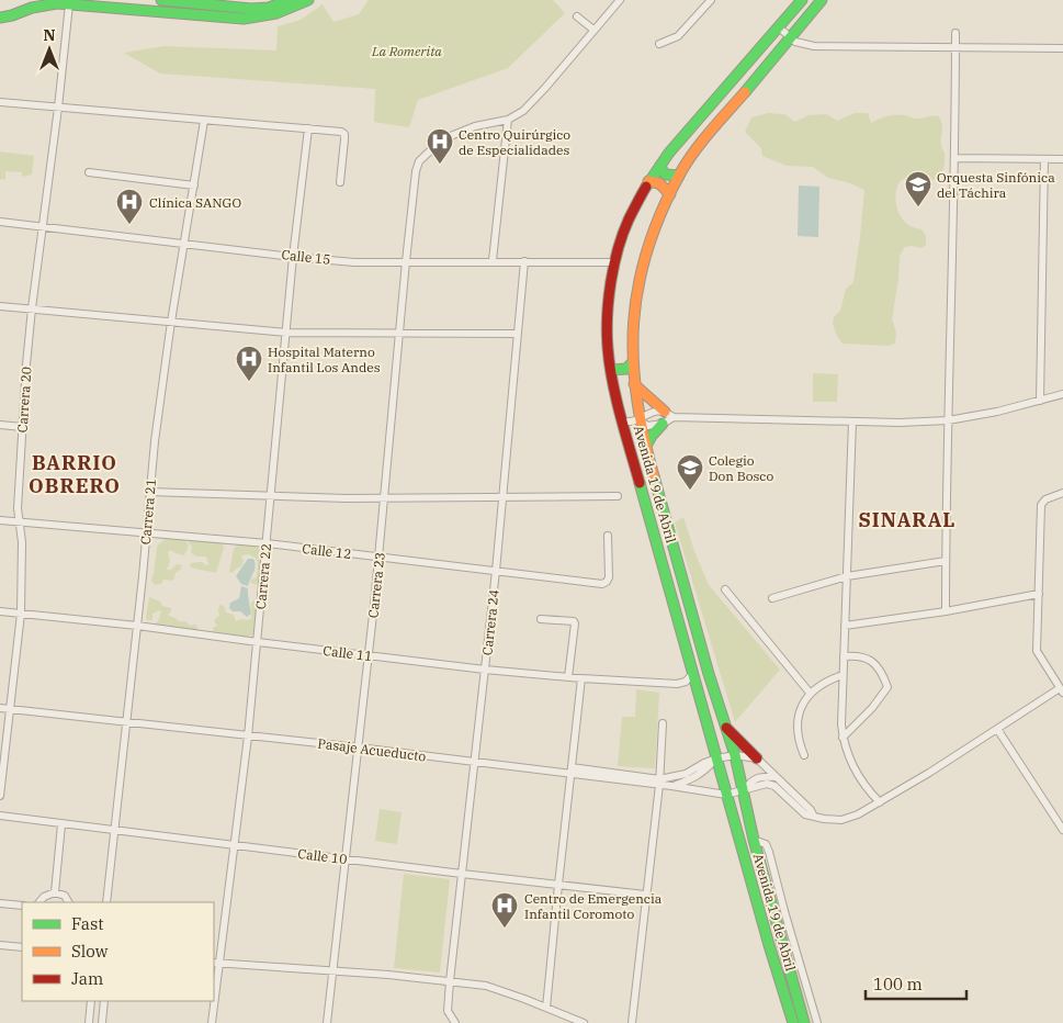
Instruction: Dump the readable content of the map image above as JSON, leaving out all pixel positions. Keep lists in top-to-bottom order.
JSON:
{
  "streets": {
    "main road": ["Avenida 19 de Abril"],
    "street": [
      "Calle 15",
      "Carrera 20",
      "Carrera 21",
      "Calle 12",
      "Carrera 22",
      "Carrera 23",
      "Carrera 24",
      "Calle 11",
      "Pasaje Acueducto",
      "Calle 10"
    ]
  },
  "crossings": [
    ["Calle 15", "Carrera 20"],
    ["Calle 15", "Avenida 19 de Abril"],
    ["Calle 15", "Carrera 21"],
    ["Calle 15", "Carrera 22"],
    ["Calle 15", "Carrera 23"],
    ["Calle 15", "Carrera 24"],
    ["Carrera 20", "Calle 12"],
    ["Carrera 20", "Calle 11"],
    ["Carrera 20", "Pasaje Acueducto"],
    ["Avenida 19 de Abril", "Calle 11"],
    ["Avenida 19 de Abril", "Pasaje Acueducto"],
    ["Carrera 21", "Calle 12"],
    ["Carrera 21", "Calle 11"],
    ["Carrera 21", "Pasaje Acueducto"],
    ["Carrera 21", "Calle 10"],
    ["Calle 12", "Carrera 22"],
    ["Calle 12", "Carrera 23"],
    ["Calle 12", "Carrera 24"],
    ["Carrera 22", "Calle 11"],
    ["Carrera 22", "Pasaje Acueducto"],
    ["Carrera 22", "Calle 10"],
    ["Carrera 23", "Calle 11"],
    ["Carrera 23", "Pasaje Acueducto"],
    ["Carrera 23", "Calle 10"],
    ["Carrera 24", "Calle 11"],
    ["Carrera 24", "Pasaje Acueducto"],
    ["Carrera 24", "Calle 10"]
  ],
  "districts": ["BARRIO OBRERO", "SINARAL"],
  "parks": ["La Romerita"],
  "places": {
    "hospital": [
      "Centro Quirúrgico de Especialidades",
      "Clínica SANGO",
      "Hospital Materno Infantil Los Andes",
      "Centro de Emergencia Infantil Coromoto"
    ],
    "school or university": ["Orquesta Sinfónica del Táchira", "Colegio Don Bosco"]
  },
  "legend": ["Fast", "Slow", "Jam"],
  "scale_bar": "100 m",
  "north": "top"
}
